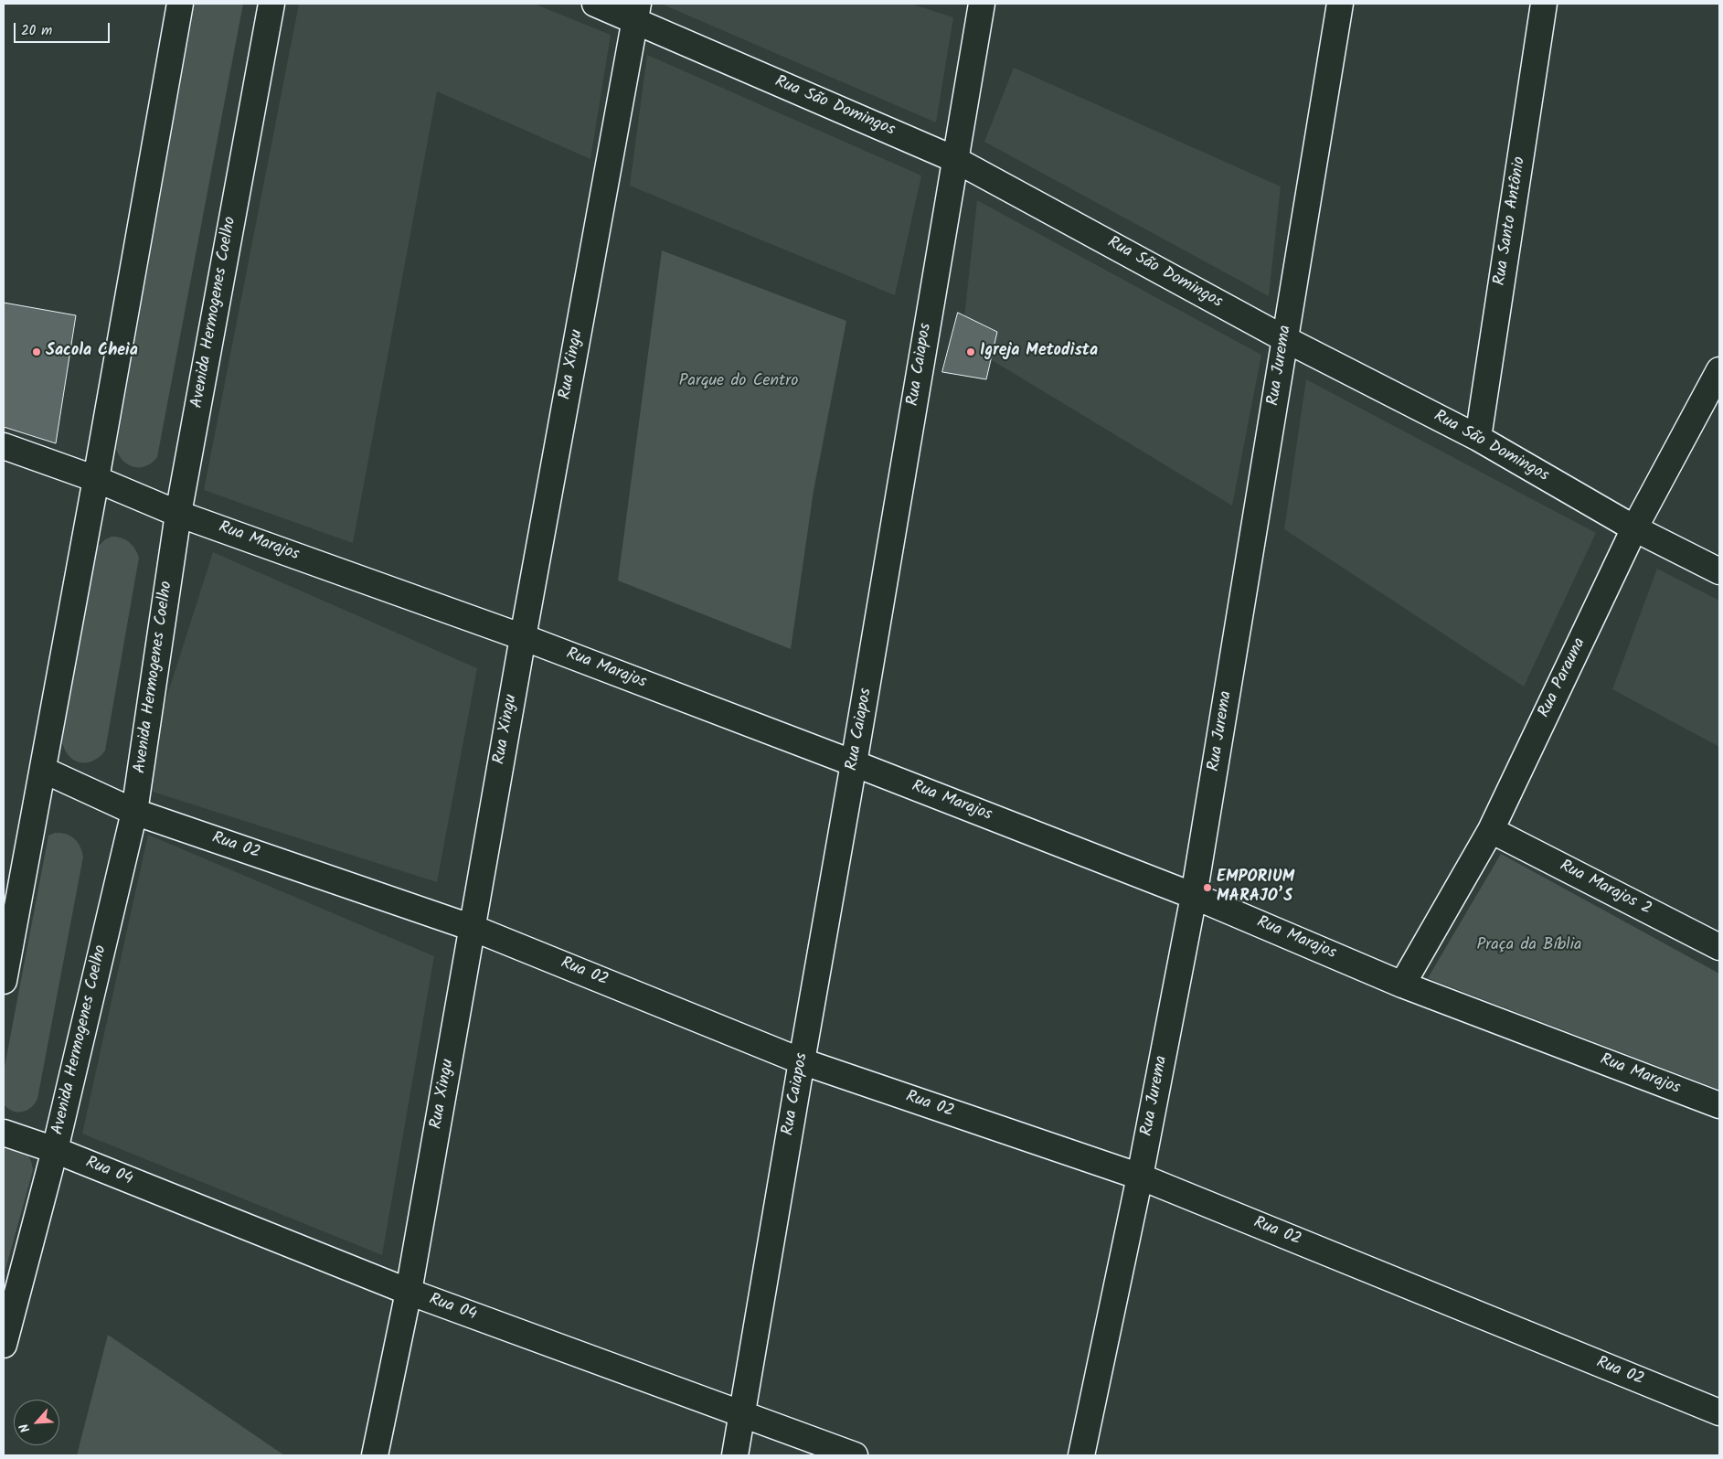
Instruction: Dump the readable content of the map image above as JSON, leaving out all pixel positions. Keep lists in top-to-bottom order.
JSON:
{
  "streets": {
    "street": [
      "Rua São Domingos",
      "Rua Santo Antônio",
      "Avenida Hermogenes Coelho",
      "Rua Xingu",
      "Rua Caiapos",
      "Rua Jurema",
      "Rua Marajos",
      "Rua Parauna",
      "Rua 02",
      "Rua Marajos 2",
      "Rua 04"
    ]
  },
  "crossings": [
    ["Rua São Domingos", "Rua Santo Antônio"],
    ["Rua São Domingos", "Rua Xingu"],
    ["Rua São Domingos", "Rua Caiapos"],
    ["Rua São Domingos", "Rua Jurema"],
    ["Rua São Domingos", "Rua Parauna"],
    ["Avenida Hermogenes Coelho", "Rua Marajos"],
    ["Avenida Hermogenes Coelho", "Rua 02"],
    ["Avenida Hermogenes Coelho", "Rua 04"],
    ["Rua Xingu", "Rua Marajos"],
    ["Rua Xingu", "Rua 02"],
    ["Rua Xingu", "Rua 04"],
    ["Rua Caiapos", "Rua Marajos"],
    ["Rua Caiapos", "Rua 02"],
    ["Rua Caiapos", "Rua 04"],
    ["Rua Jurema", "Rua Marajos"],
    ["Rua Jurema", "Rua 02"],
    ["Rua Marajos", "Rua Parauna"],
    ["Rua Parauna", "Rua Marajos 2"]
  ],
  "parks": ["Parque do Centro", "Praça da Bíblia"],
  "places": ["Sacola Cheia", "Igreja Metodista", "EMPORIUM MARAJO’S"],
  "scale_bar": "20 m",
  "north": "bottom left"
}
